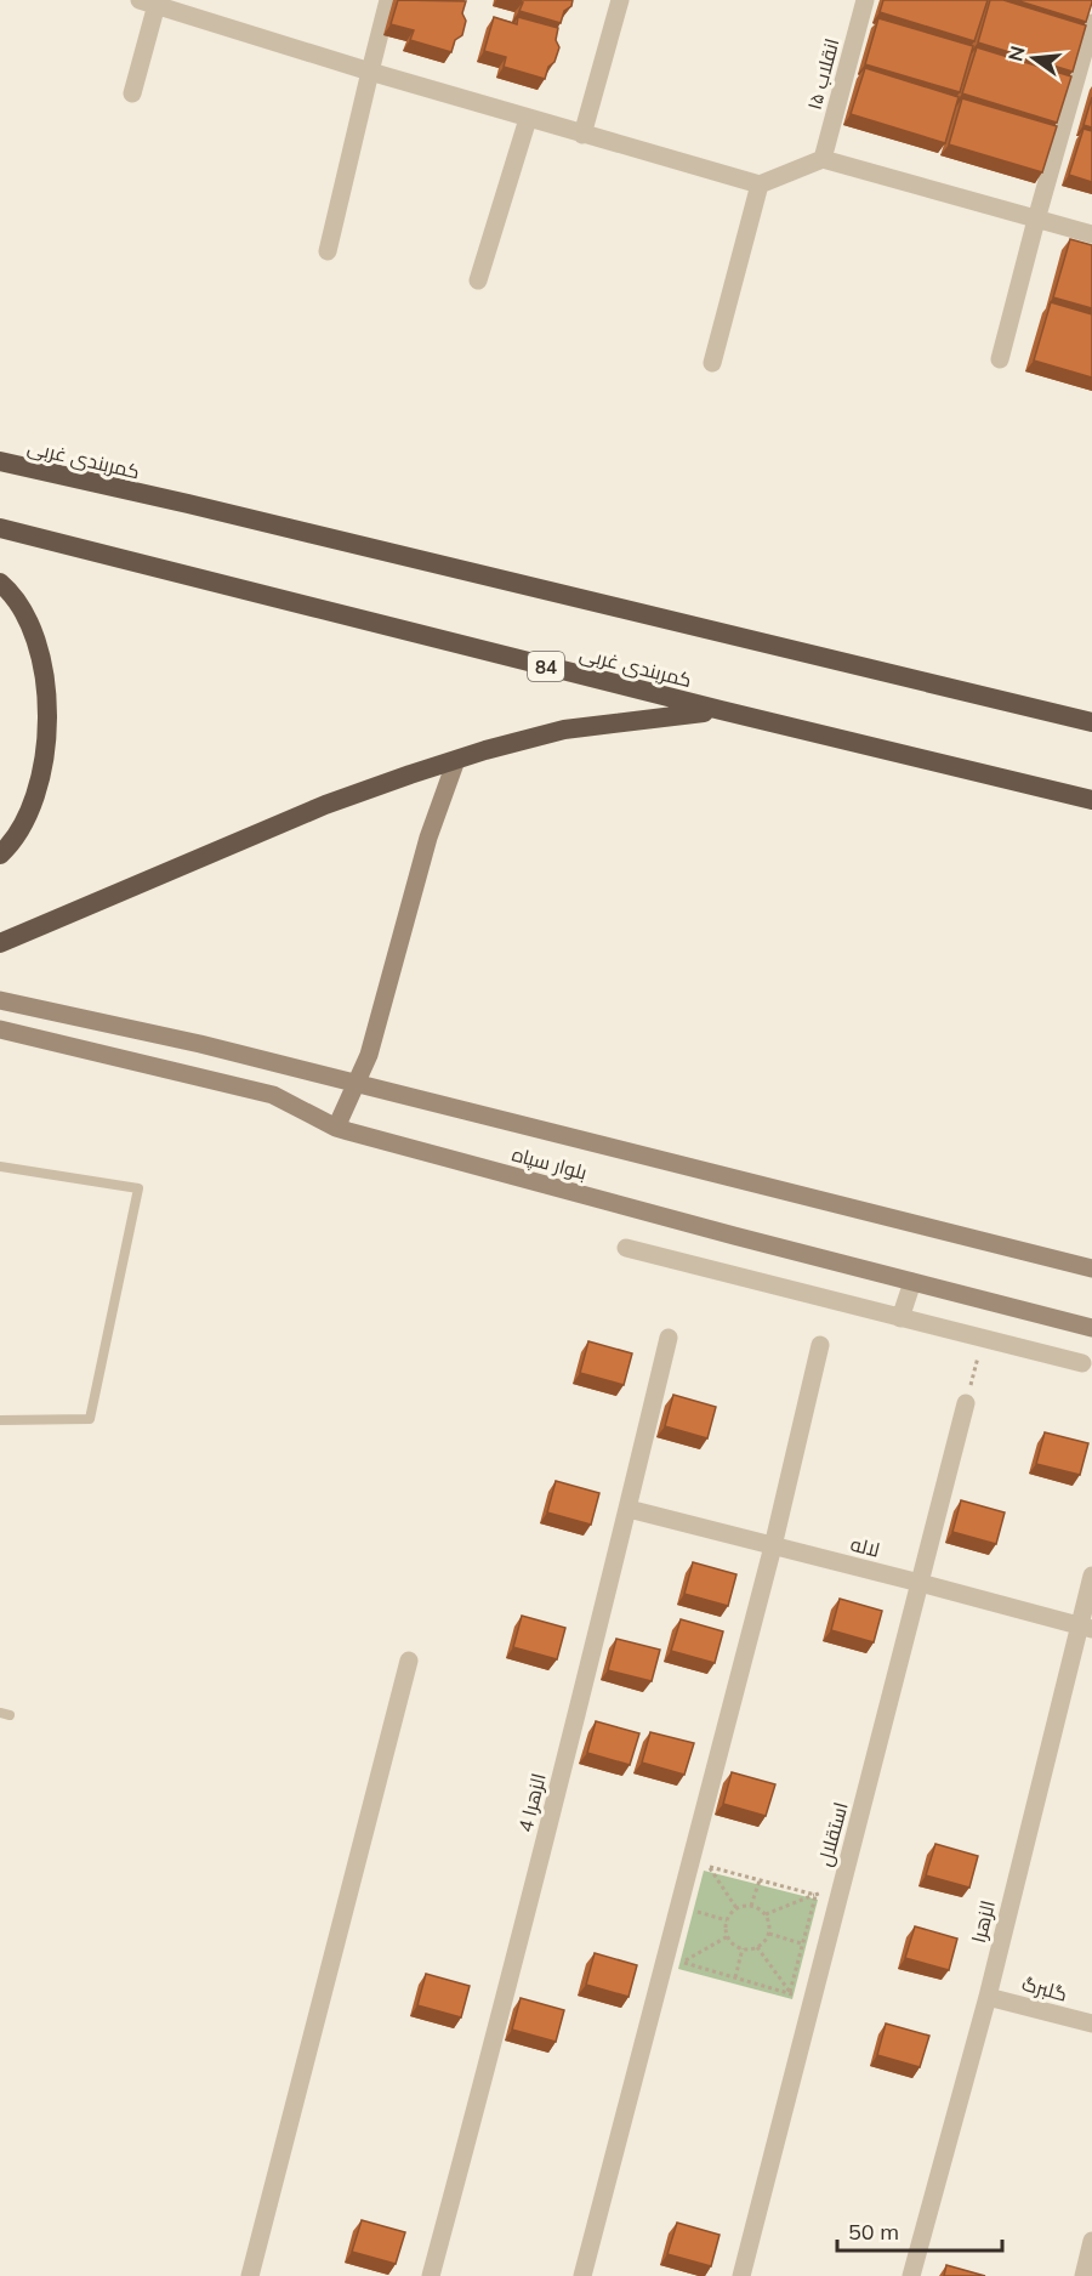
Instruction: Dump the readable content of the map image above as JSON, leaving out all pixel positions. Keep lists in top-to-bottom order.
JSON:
{
  "streets": {
    "highway": ["کمربندی غربی", "84"],
    "main road": ["بلوار سپاه"],
    "street": [
      "انقلاب ۱۵",
      "لاله",
      "الزهرا 4",
      "استقلال",
      "الزهرا",
      "گلبرگ"
    ]
  },
  "crossings": [
    ["لاله", "الزهرا 4"],
    ["لاله", "استقلال"],
    ["لاله", "الزهرا"],
    ["الزهرا", "گلبرگ"]
  ],
  "scale_bar": "50 m",
  "north": "left"
}
